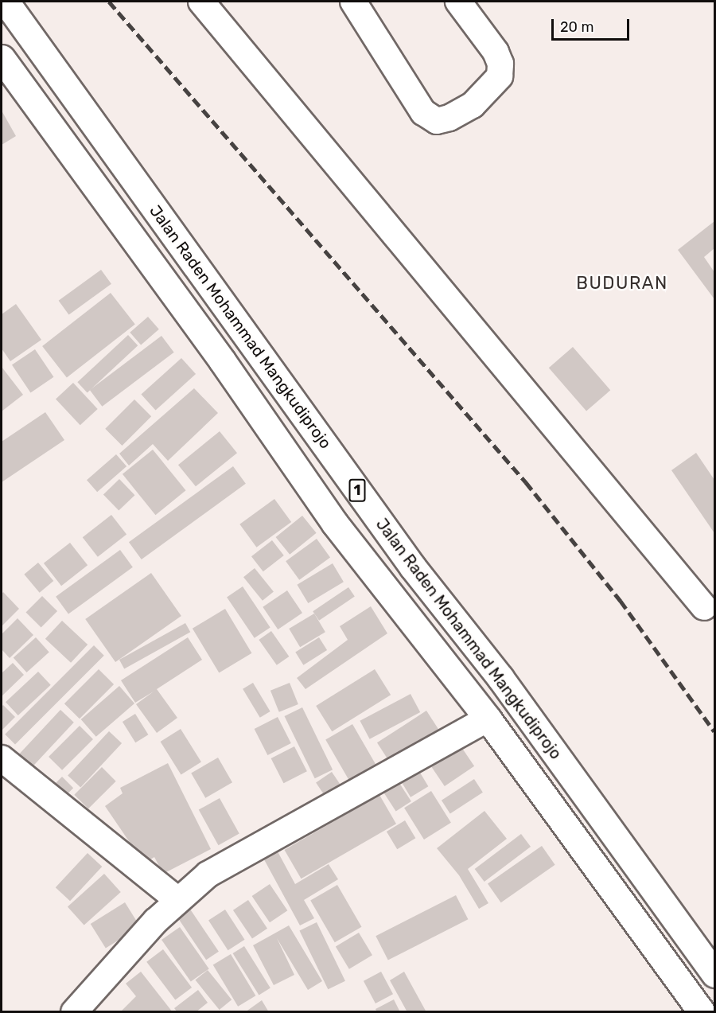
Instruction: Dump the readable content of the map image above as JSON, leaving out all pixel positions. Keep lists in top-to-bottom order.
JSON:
{
  "streets": {
    "highway": ["Jalan Raden Mohammad Mangkudiprojo", "1"]
  },
  "districts": ["BUDURAN"],
  "scale_bar": "20 m"
}
